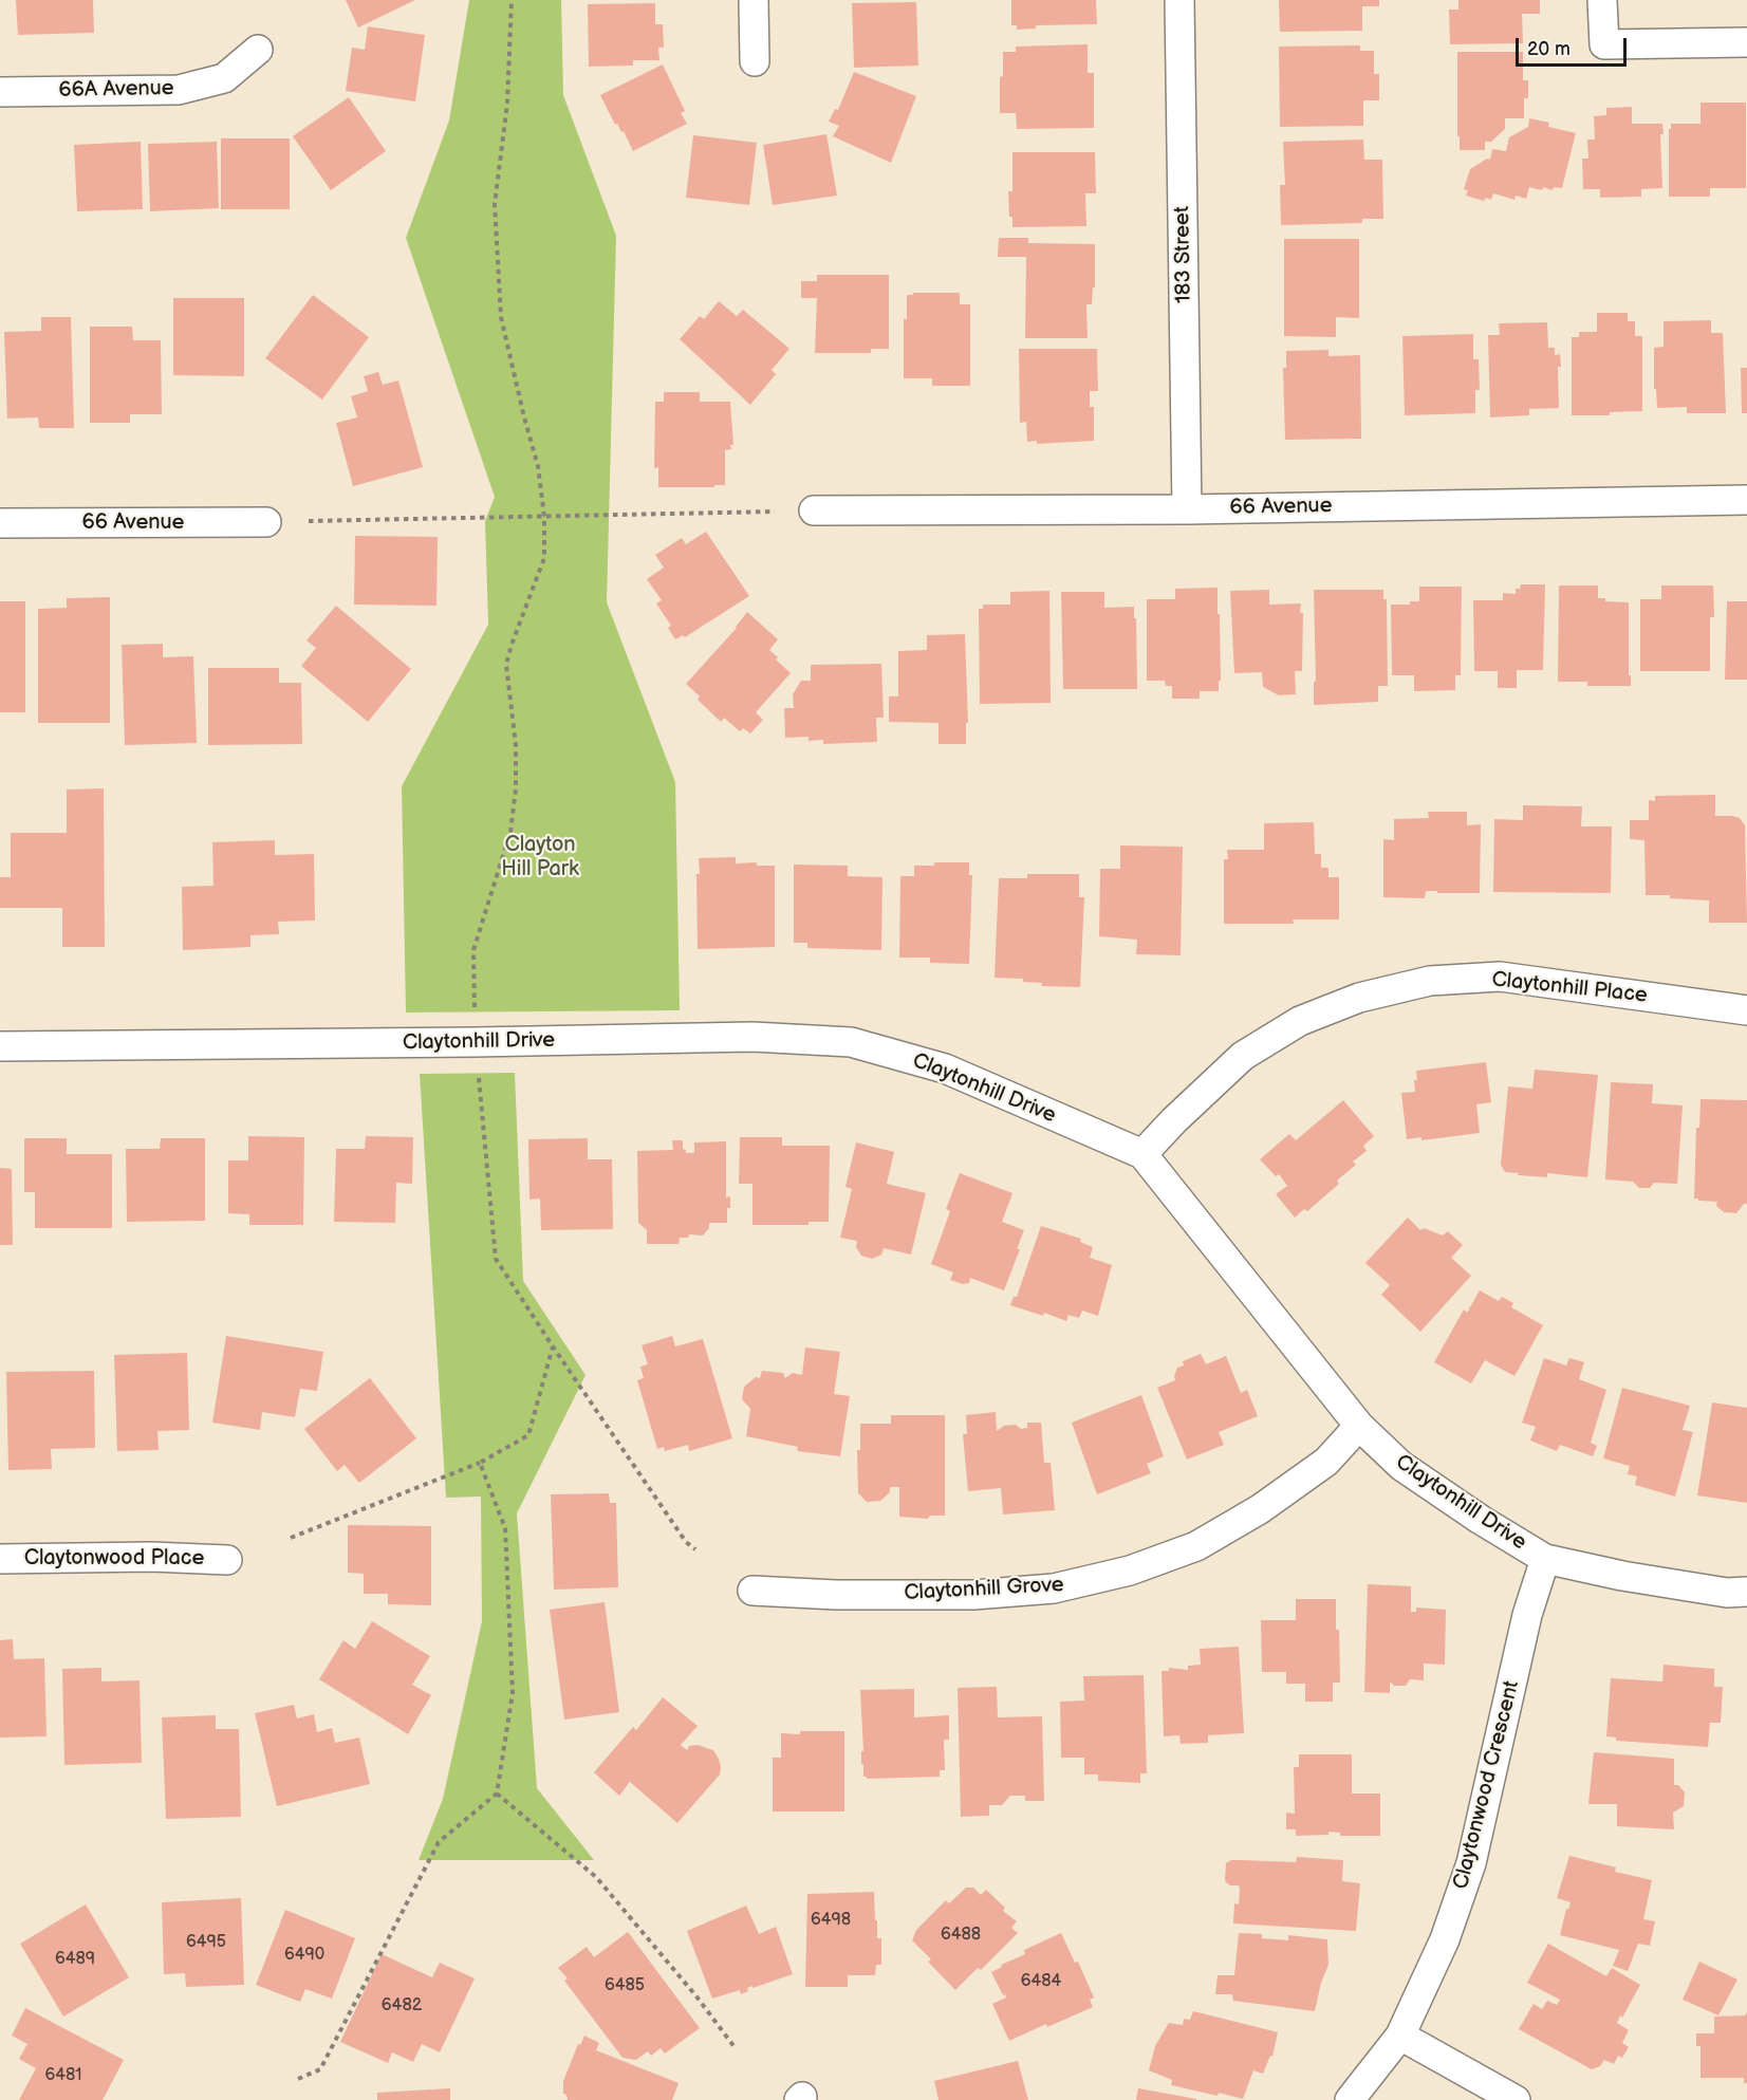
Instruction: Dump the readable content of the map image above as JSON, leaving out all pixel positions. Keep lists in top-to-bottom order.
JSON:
{
  "streets": {
    "street": [
      "66A Avenue",
      "183 Street",
      "66 Avenue",
      "Claytonhill Place",
      "Claytonhill Drive",
      "Claytonwood Place",
      "Claytonhill Grove",
      "Claytonwood Crescent"
    ]
  },
  "crossings": [
    ["183 Street", "66 Avenue"],
    ["Claytonhill Place", "Claytonhill Drive"],
    ["Claytonhill Drive", "Claytonhill Grove"],
    ["Claytonhill Drive", "Claytonwood Crescent"]
  ],
  "parks": ["Clayton Hill Park"],
  "house_numbers": [
    "6498",
    "6488",
    "6495",
    "6490",
    "6489",
    "6484",
    "6485",
    "6482",
    "6481"
  ],
  "scale_bar": "20 m"
}
